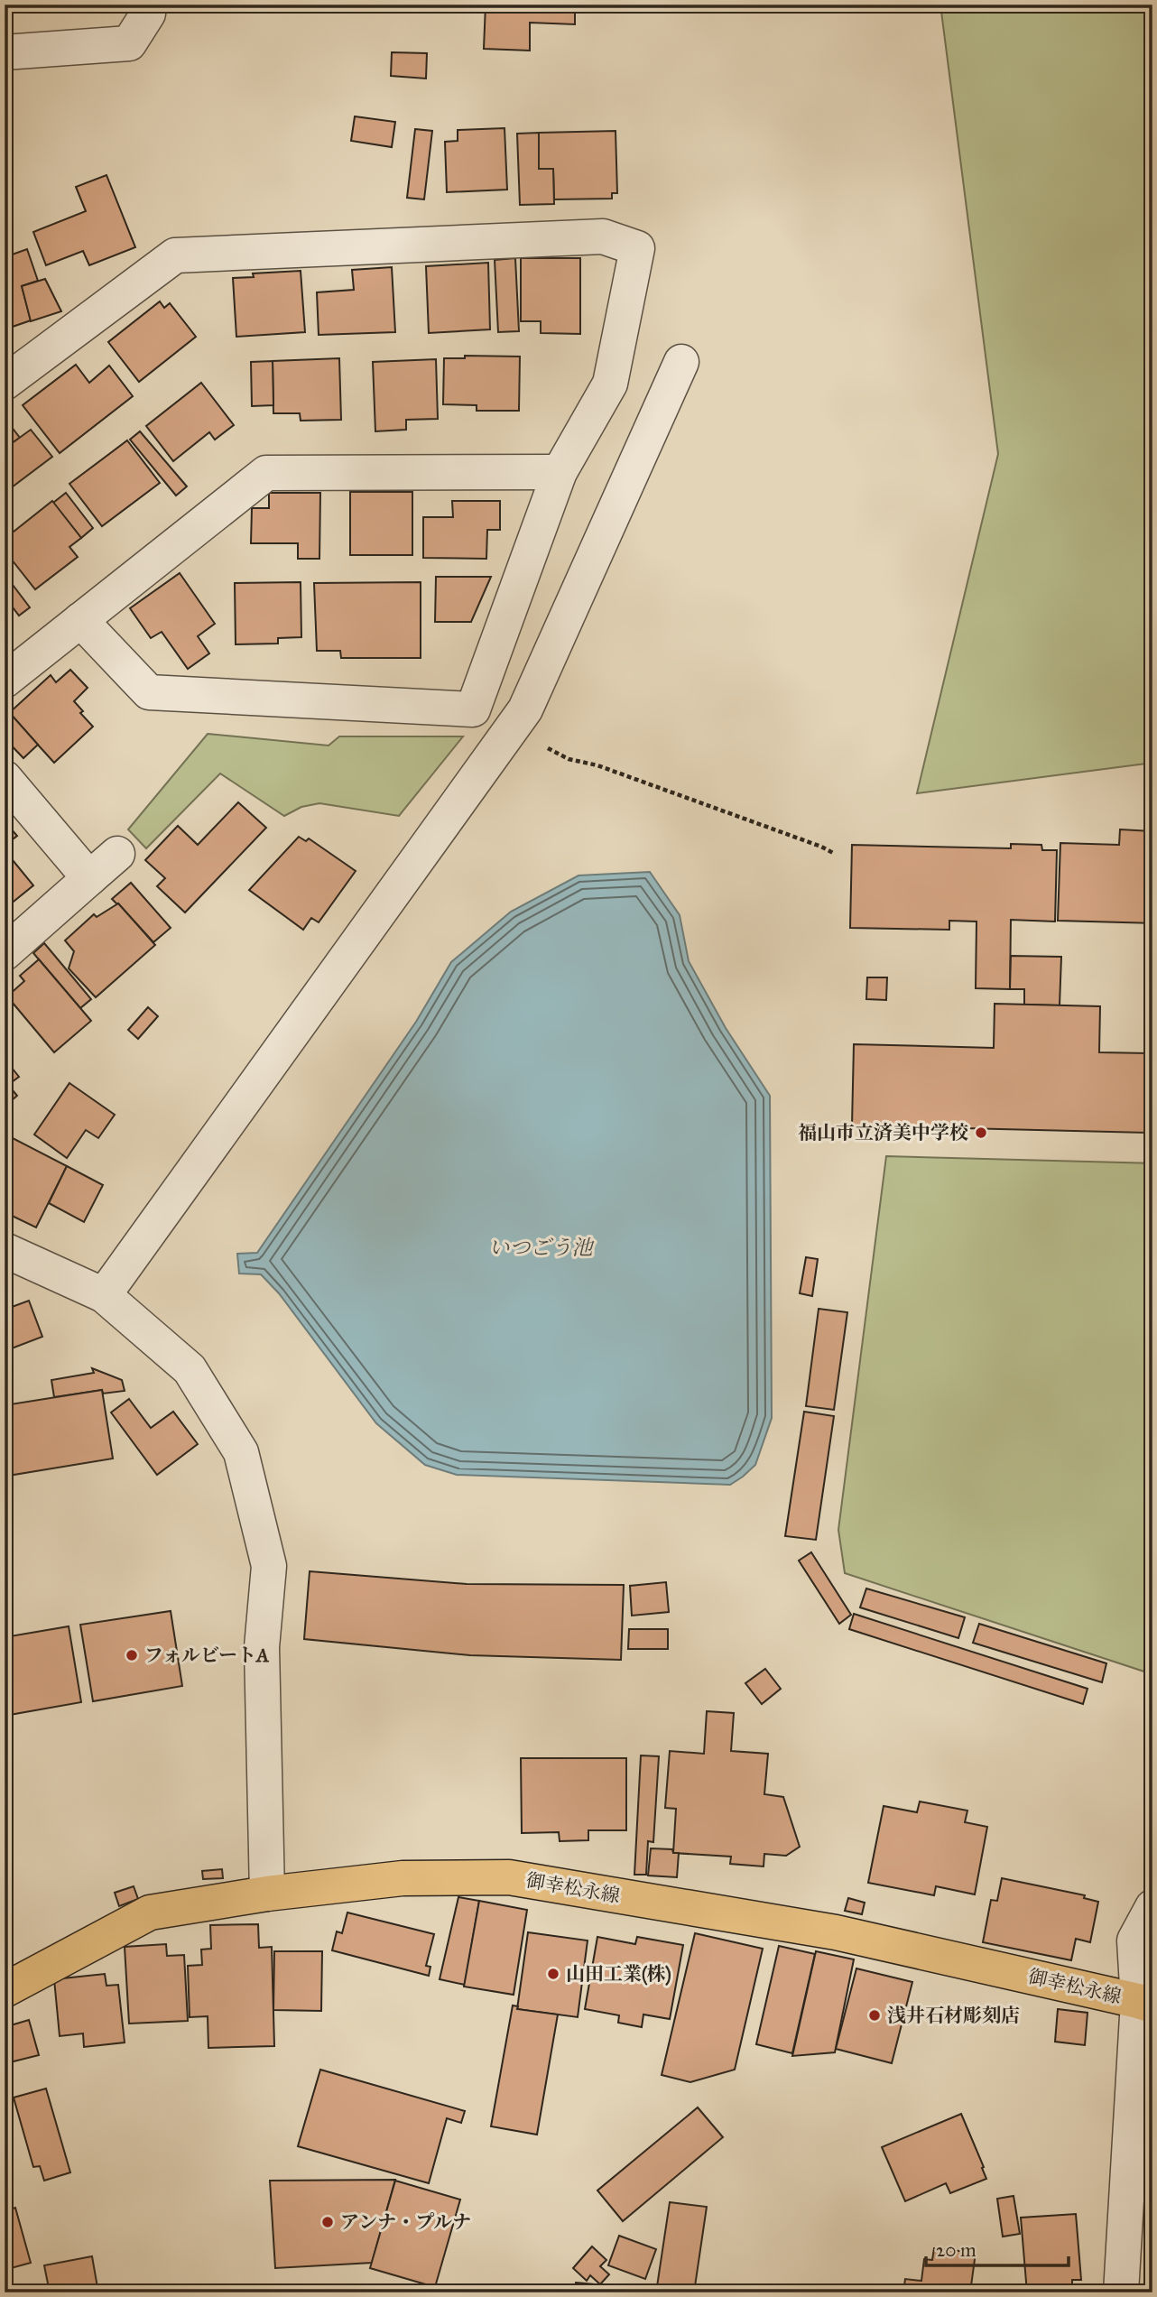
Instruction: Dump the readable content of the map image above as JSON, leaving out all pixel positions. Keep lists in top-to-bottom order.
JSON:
{
  "streets": {
    "main road": ["御幸松永線"]
  },
  "water": ["いつごう池"],
  "places": [
    "福山市立済美中学校",
    "フォルビートA",
    "山田工業(株)",
    "浅井石材彫刻店",
    "アンナ・プルナ"
  ],
  "scale_bar": "20 m"
}
